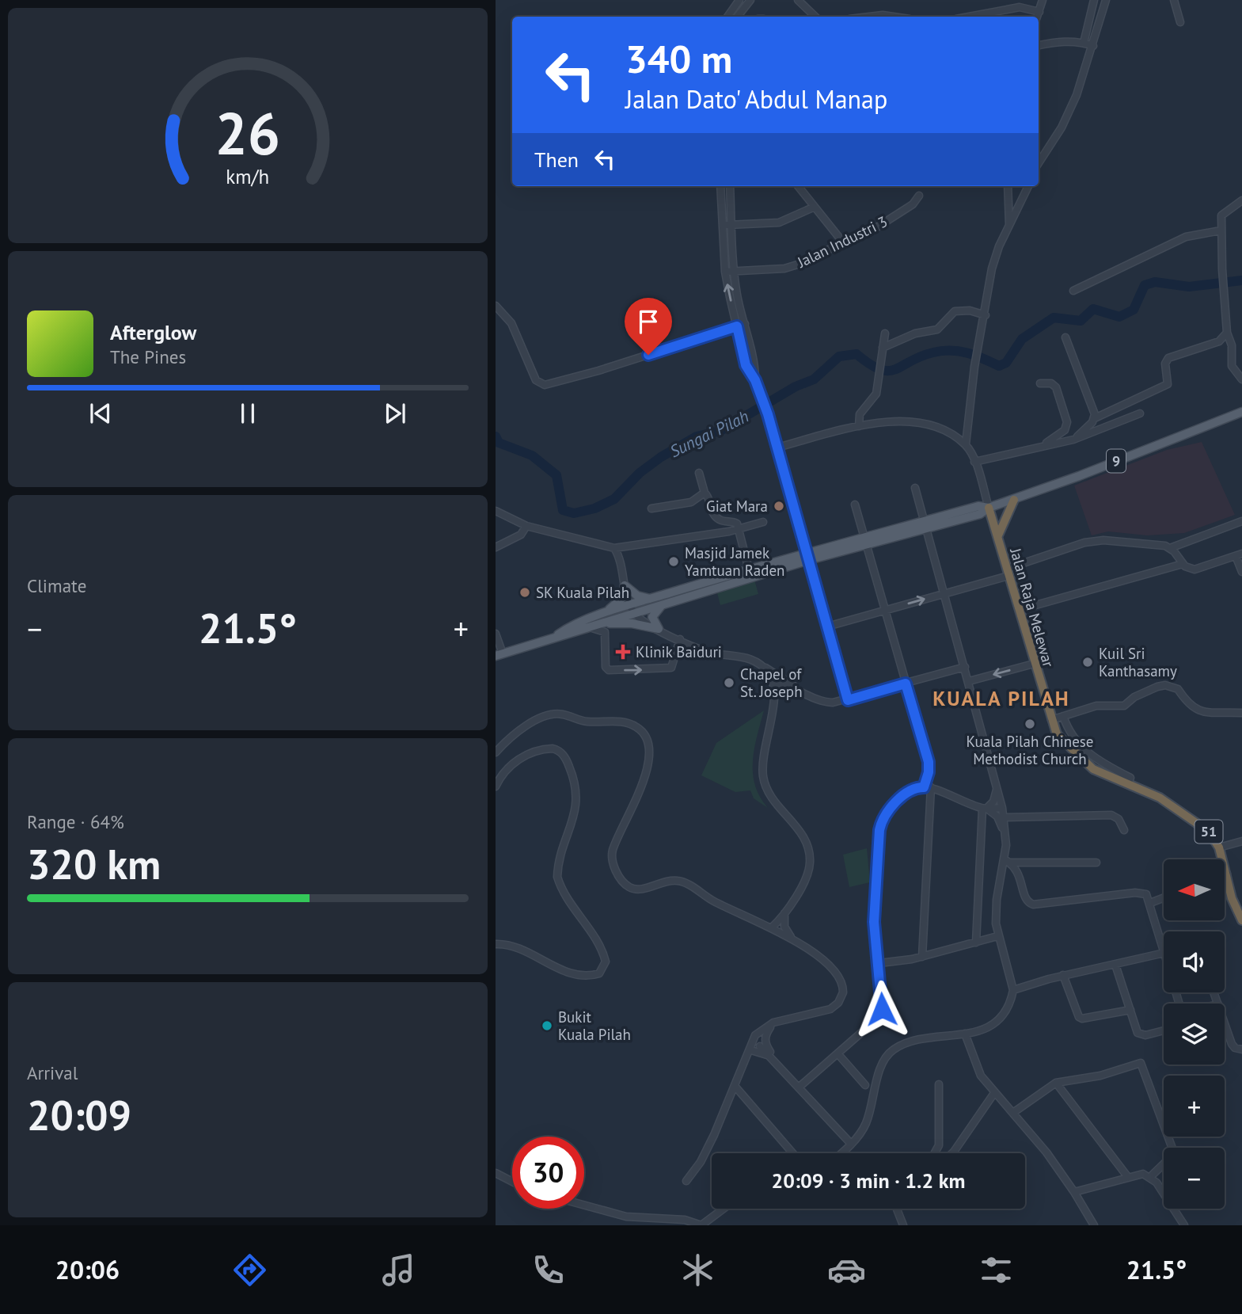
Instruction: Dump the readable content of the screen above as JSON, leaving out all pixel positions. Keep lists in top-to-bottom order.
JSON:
{
  "streets": {
    "highway": ["Jalan Raja Melewar", "51"],
    "main road": ["9"],
    "street": ["Jalan Industri 3"]
  },
  "crossings": [
    ["9", "Jalan Raja Melewar"]
  ],
  "districts": ["KUALA PILAH"],
  "water": ["Sungai Pilah"],
  "places": {
    "other": [
      "Giat Mara",
      "Masjid Jamek Yamtuan Raden",
      "SK Kuala Pilah",
      "Kuil Sri Kanthasamy",
      "Chapel of St. Joseph",
      "Kuala Pilah Chinese Methodist Church",
      "Bukit Kuala Pilah"
    ],
    "health": ["Klinik Baiduri"]
  },
  "north": "left",
  "page": {
    "turn": ["340 m", "Jalan Dato' Abdul Manap"],
    "then": "Then",
    "song": ["Afterglow", "The Pines"],
    "tile": [
      "Climate",
      ["Range · 64%", "320 km"],
      ["Arrival", "20:09"]
    ],
    "heat": ["−", "21.5°", "+"],
    "map_buttons": ["+", "−"],
    "limit": "30",
    "trip": "20:09 · 3 min · 1.2 km",
    "tabs": ["20:06", "21.5°"],
    "gauge": ["26", "km/h"]
  }
}
